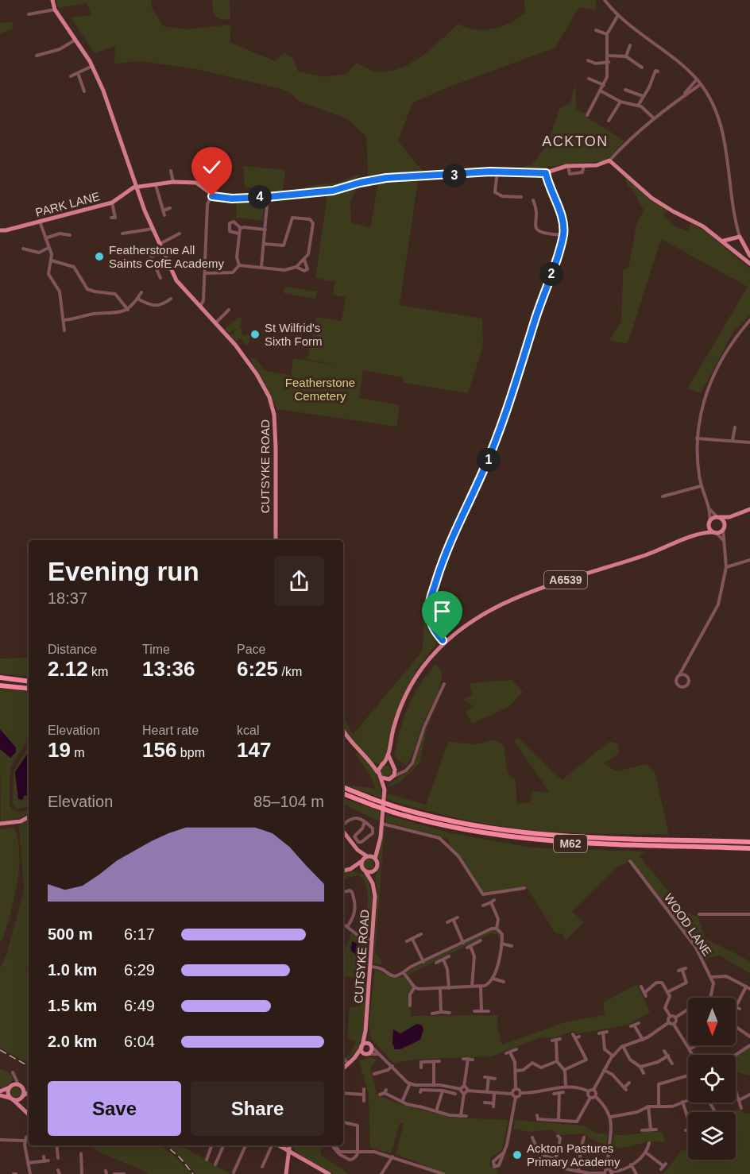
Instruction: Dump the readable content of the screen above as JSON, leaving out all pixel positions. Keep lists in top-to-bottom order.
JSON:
{
  "streets": {
    "highway": ["M62"],
    "main road": ["PARK LANE", "CUTSYKE ROAD", "A6539"],
    "street": ["WOOD LANE"]
  },
  "crossings": [
    ["PARK LANE", "CUTSYKE ROAD"]
  ],
  "districts": ["ACKTON"],
  "parks": ["Featherstone Cemetery"],
  "places": ["Featherstone All Saints CofE Academy", "St Wilfrid's Sixth Form", "Ackton Pastures Primary Academy"],
  "north": "bottom",
  "page": {
    "pins": [
      "3",
      "4",
      "2",
      "1"
    ],
    "heading": ["Evening run", "18:37"],
    "stats": [
      ["Distance", "2.12 km"],
      ["Time", "13:36"],
      ["Pace", "6:25 /km"],
      ["Elevation", "19 m"],
      ["Heart rate", "156 bpm"],
      ["kcal", "147"]
    ],
    "chart": ["Elevation", "85–104 m"],
    "list": [
      {
        "name": "500 m",
        "note": "6:17"
      },
      {
        "name": "1.0 km",
        "note": "6:29"
      },
      {
        "name": "1.5 km",
        "note": "6:49"
      },
      {
        "name": "2.0 km",
        "note": "6:04"
      }
    ],
    "buttons": ["Save", "Share"]
  }
}
